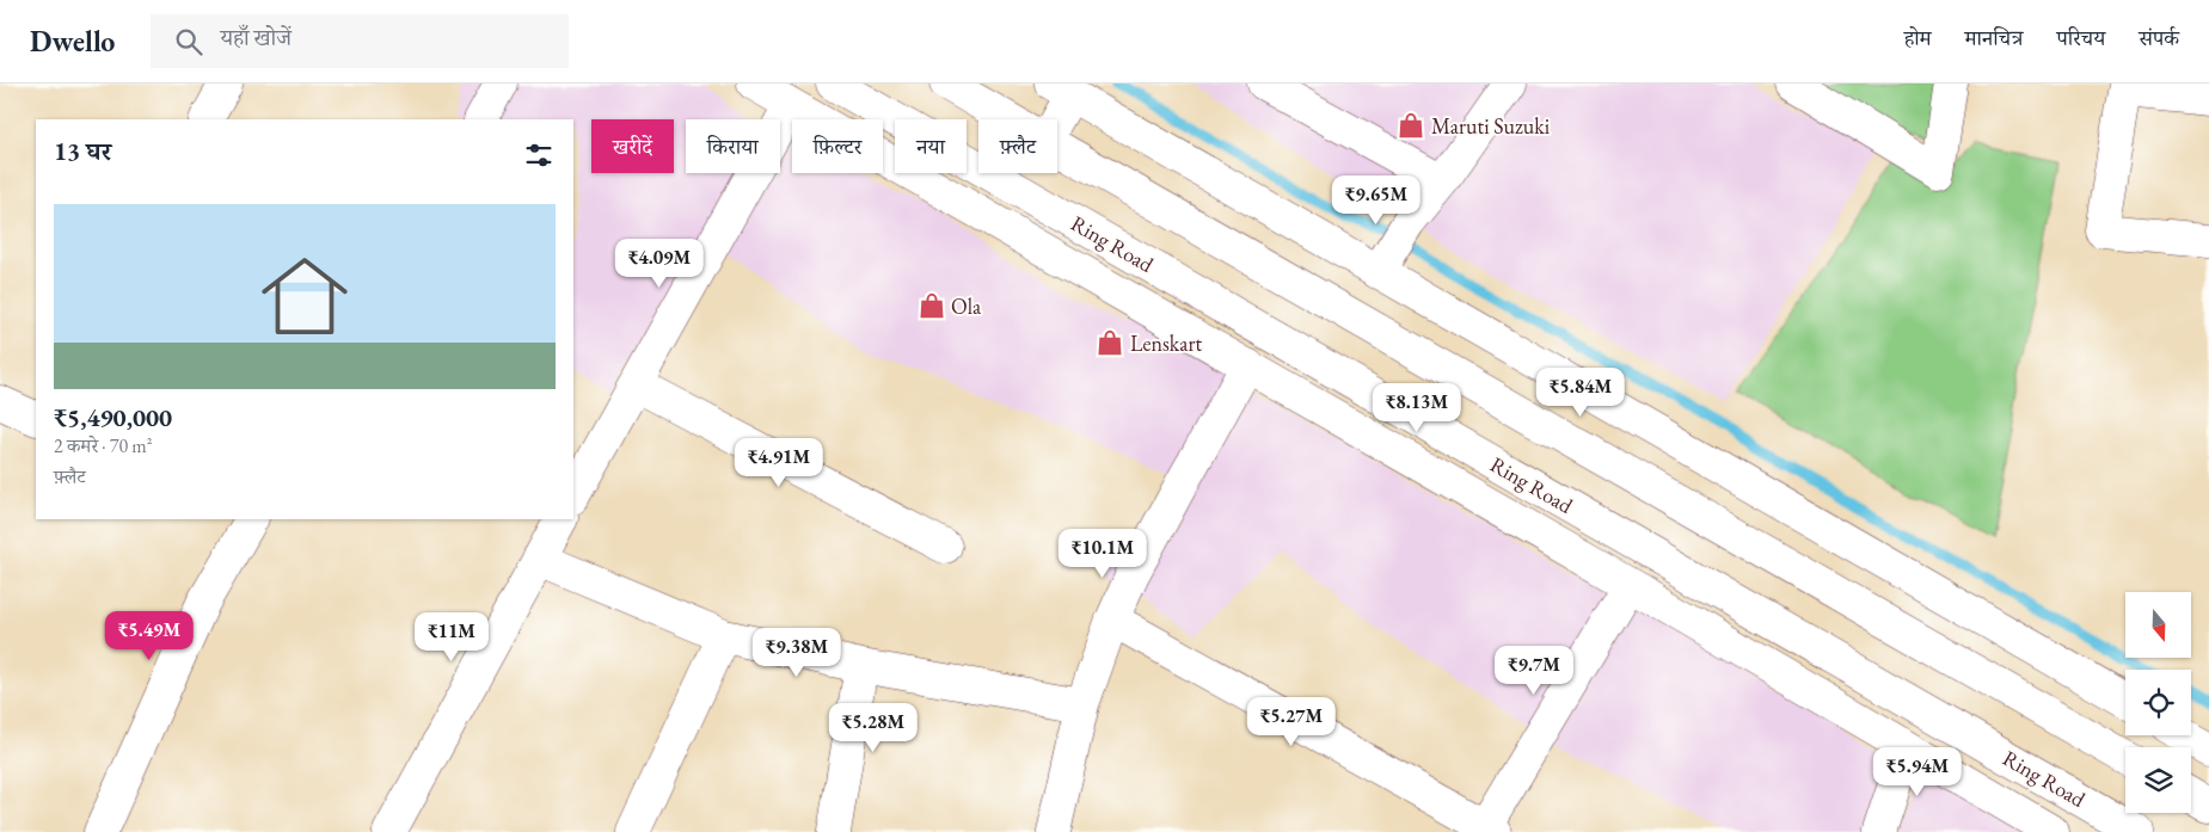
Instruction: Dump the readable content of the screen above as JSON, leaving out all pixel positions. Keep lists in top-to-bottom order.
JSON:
{
  "streets": {
    "main road": ["Ring Road"]
  },
  "places": {
    "shop": ["Maruti Suzuki", "Ola", "Lenskart"]
  },
  "north": "bottom",
  "page": {
    "header": "Dwello",
    "search": "यहाँ खोजें",
    "nav": [
      "होम",
      "मानचित्र",
      "परिचय",
      "संपर्क"
    ],
    "chip": [
      "खरीदें",
      "किराया",
      "फ़िल्टर",
      "नया",
      "फ़्लैट"
    ],
    "heading": "13 घर",
    "price": [
      "₹9.65M",
      "₹4.09M",
      "₹5.84M",
      "₹8.13M",
      "₹4.91M",
      "₹10.1M",
      "₹5.49M",
      "₹11M",
      "₹9.38M",
      "₹9.7M",
      "₹5.27M",
      "₹5.28M",
      "₹5.94M"
    ],
    "list": [
      {
        "name": "₹5,490,000",
        "note": "2 कमरे · 70 m² · फ़्लैट"
      }
    ]
  }
}
